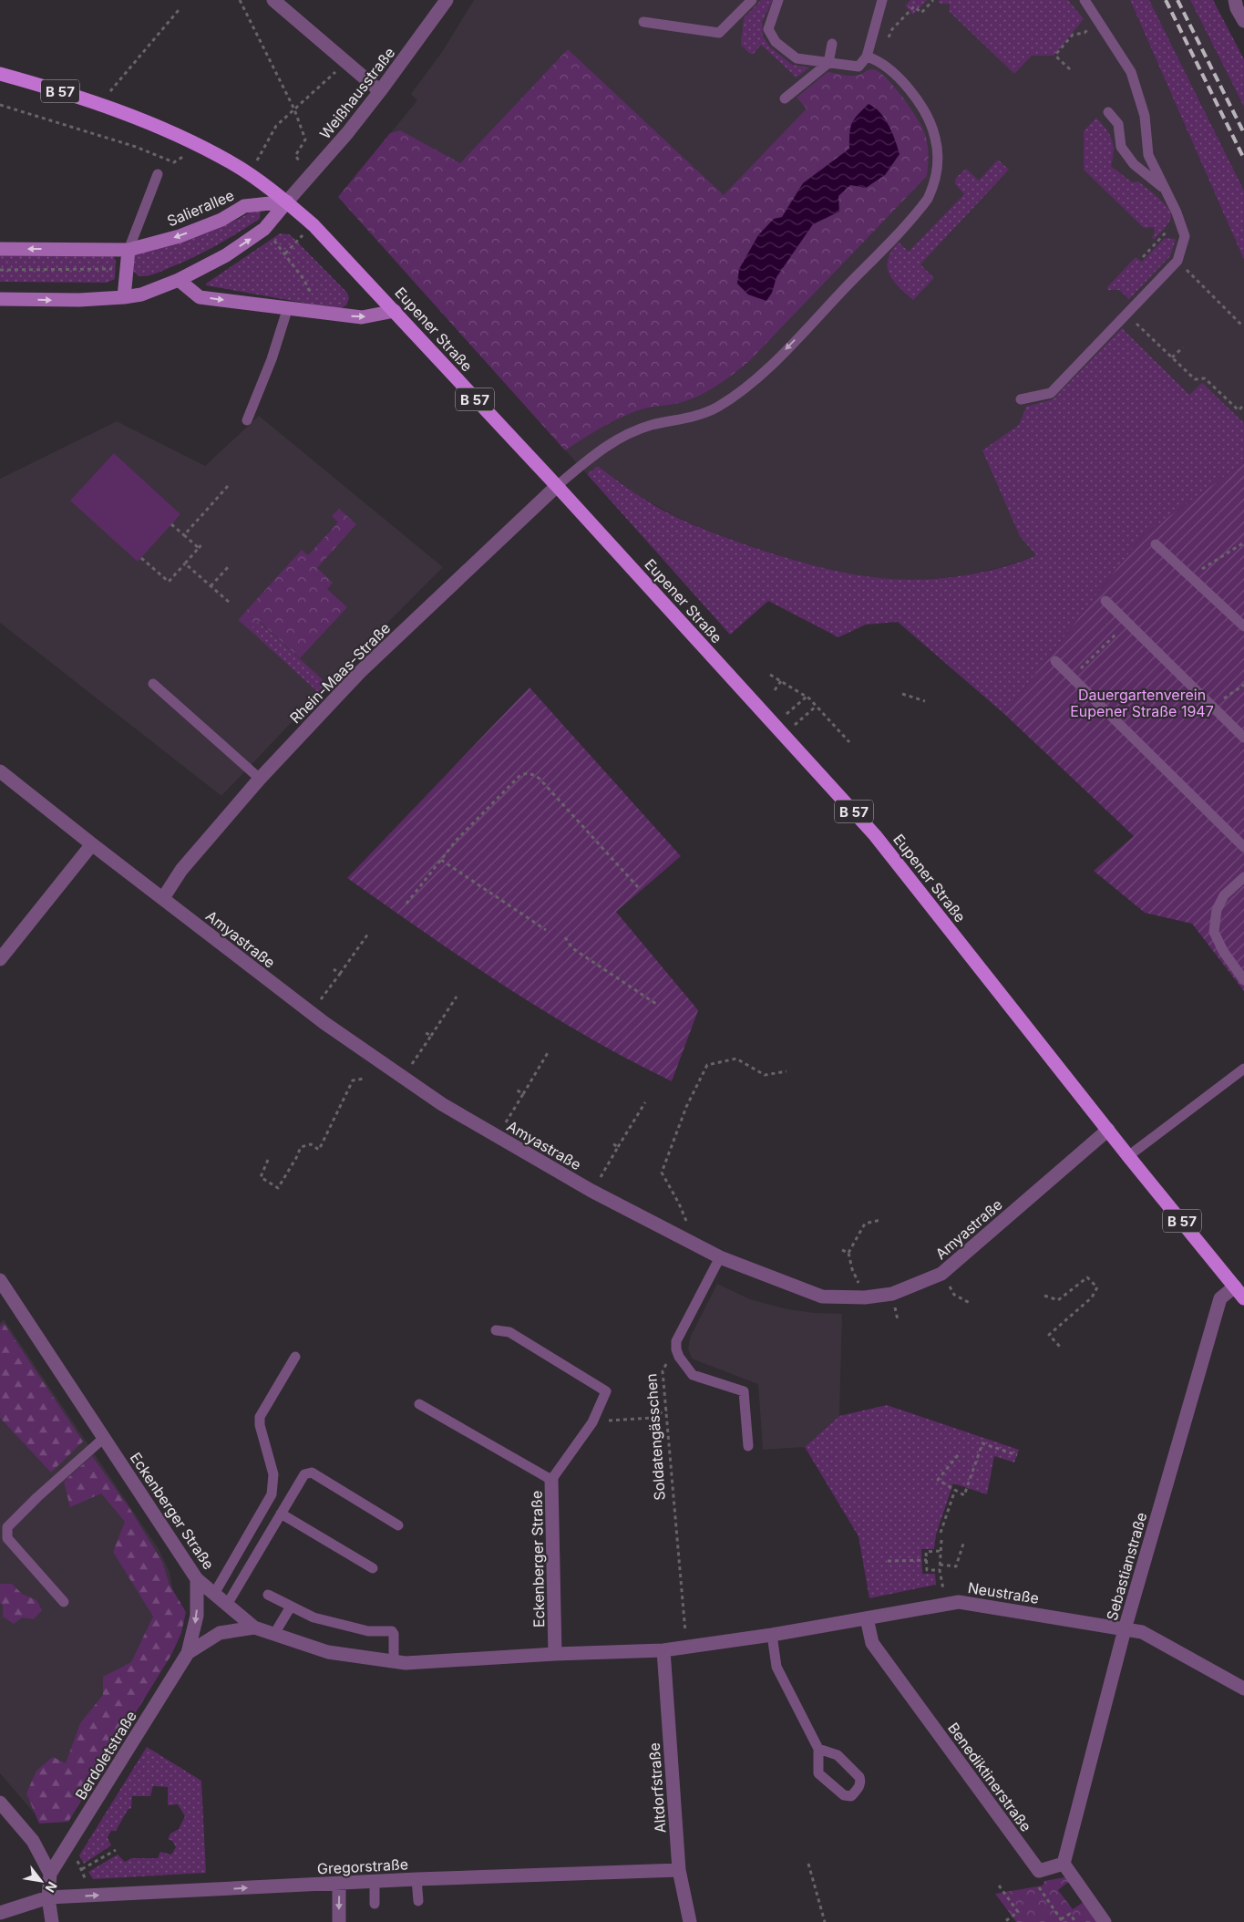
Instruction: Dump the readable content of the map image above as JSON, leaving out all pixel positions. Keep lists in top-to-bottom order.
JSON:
{
  "streets": {
    "main road": ["B 57", "Eupener Straße"],
    "street": [
      "Weißhausstraße",
      "Salierallee",
      "Rhein-Maas-Straße",
      "Amyastraße",
      "Eckenberger Straße",
      "Sebastianstraße",
      "Neustraße",
      "Berdoletstraße",
      "Benediktinerstraße",
      "Altdorfstraße",
      "Gregorstraße"
    ],
    "path": ["Soldatengässchen"]
  },
  "crossings": [
    ["B 57", "Eupener Straße"],
    ["B 57", "Sebastianstraße"],
    ["Weißhausstraße", "Salierallee"],
    ["Weißhausstraße", "Eupener Straße"],
    ["Salierallee", "Eupener Straße"],
    ["Eupener Straße", "Rhein-Maas-Straße"],
    ["Eupener Straße", "Amyastraße"],
    ["Eupener Straße", "Sebastianstraße"],
    ["Rhein-Maas-Straße", "Amyastraße"],
    ["Eckenberger Straße", "Neustraße"],
    ["Eckenberger Straße", "Berdoletstraße"],
    ["Eckenberger Straße", "Altdorfstraße"],
    ["Sebastianstraße", "Neustraße"],
    ["Neustraße", "Benediktinerstraße"],
    ["Neustraße", "Altdorfstraße"],
    ["Altdorfstraße", "Gregorstraße"]
  ],
  "one_way": ["Gregorstraße"],
  "parks": ["Dauergartenverein Eupener Straße 1947"],
  "north": "bottom right"
}
